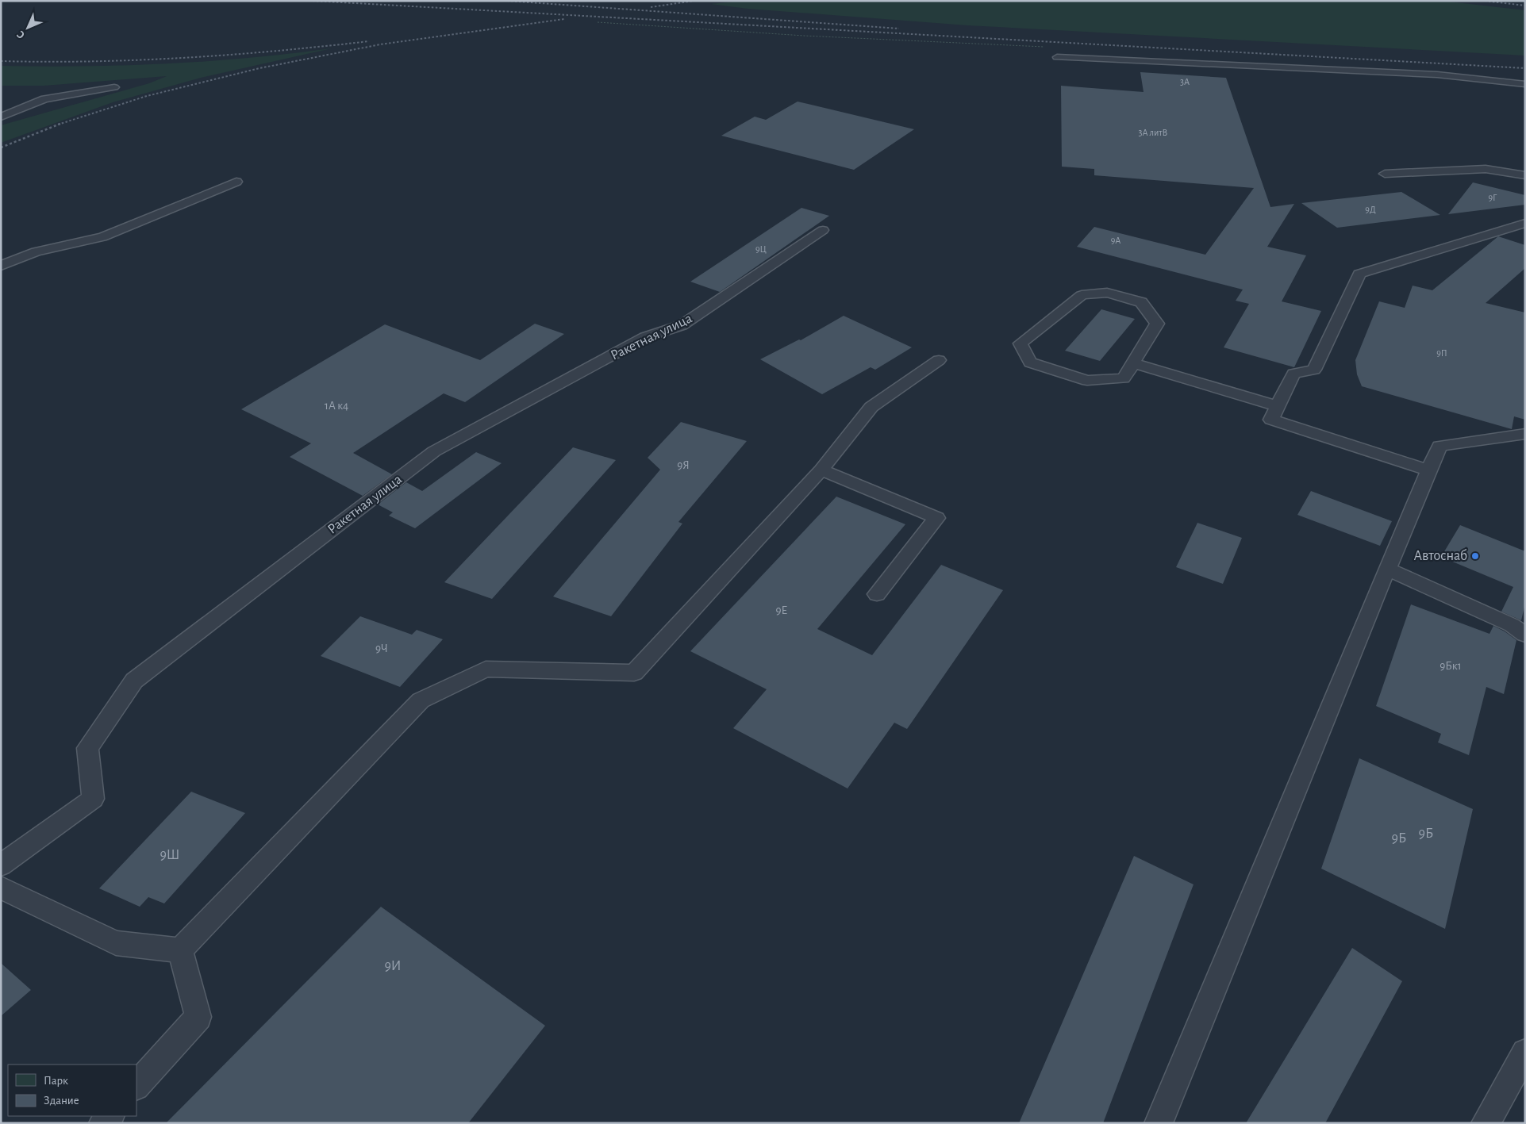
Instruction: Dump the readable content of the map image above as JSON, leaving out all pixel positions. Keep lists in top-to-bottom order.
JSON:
{
  "streets": {
    "lane": ["Ракетная улица"]
  },
  "places": ["Автоснаб"],
  "house_numbers": [
    "3А",
    "3А литВ",
    "9Г",
    "9Д",
    "9А",
    "9Ц",
    "9П",
    "1А к4",
    "9Я",
    "9Е",
    "9Ч",
    "9Бк1",
    "9Б",
    "9Б",
    "9Ш",
    "9И"
  ],
  "legend": ["Парк", "Здание"],
  "north": "bottom left"
}
